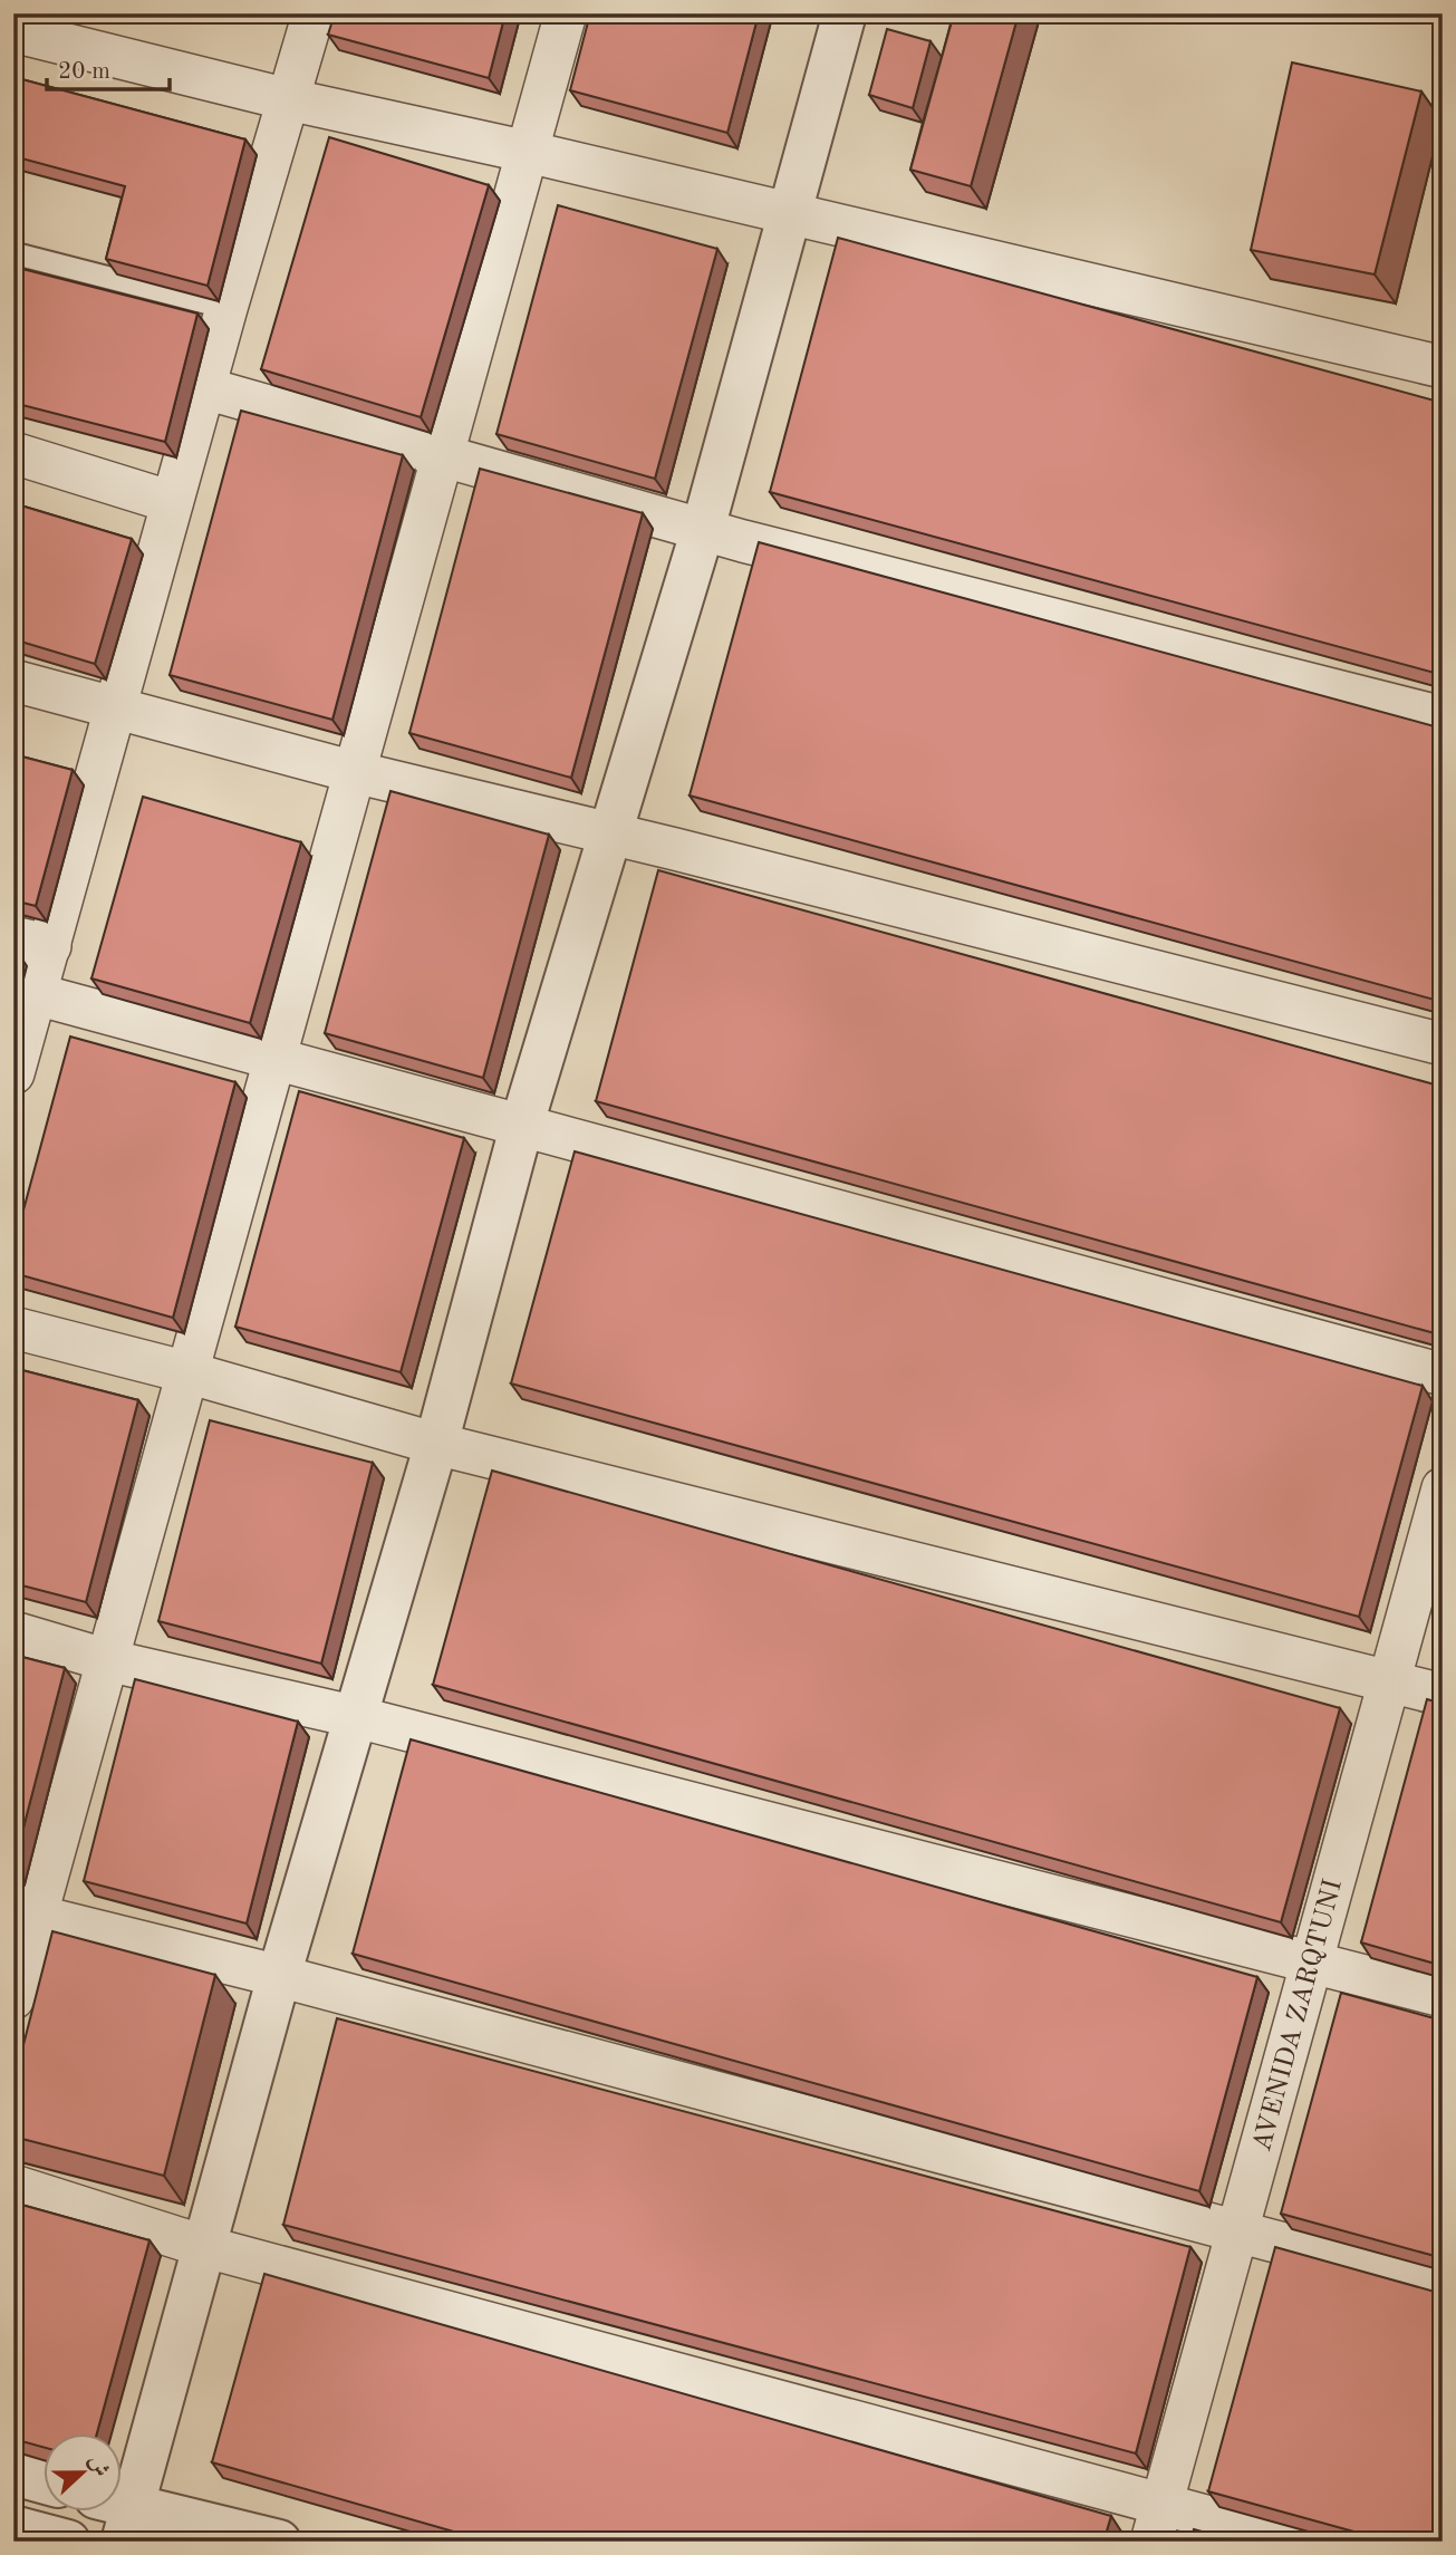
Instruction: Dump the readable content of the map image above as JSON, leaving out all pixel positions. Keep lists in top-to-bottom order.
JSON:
{
  "streets": {
    "street": ["AVENIDA ZARQTUNI"]
  },
  "scale_bar": "20 m",
  "north": "right"
}
